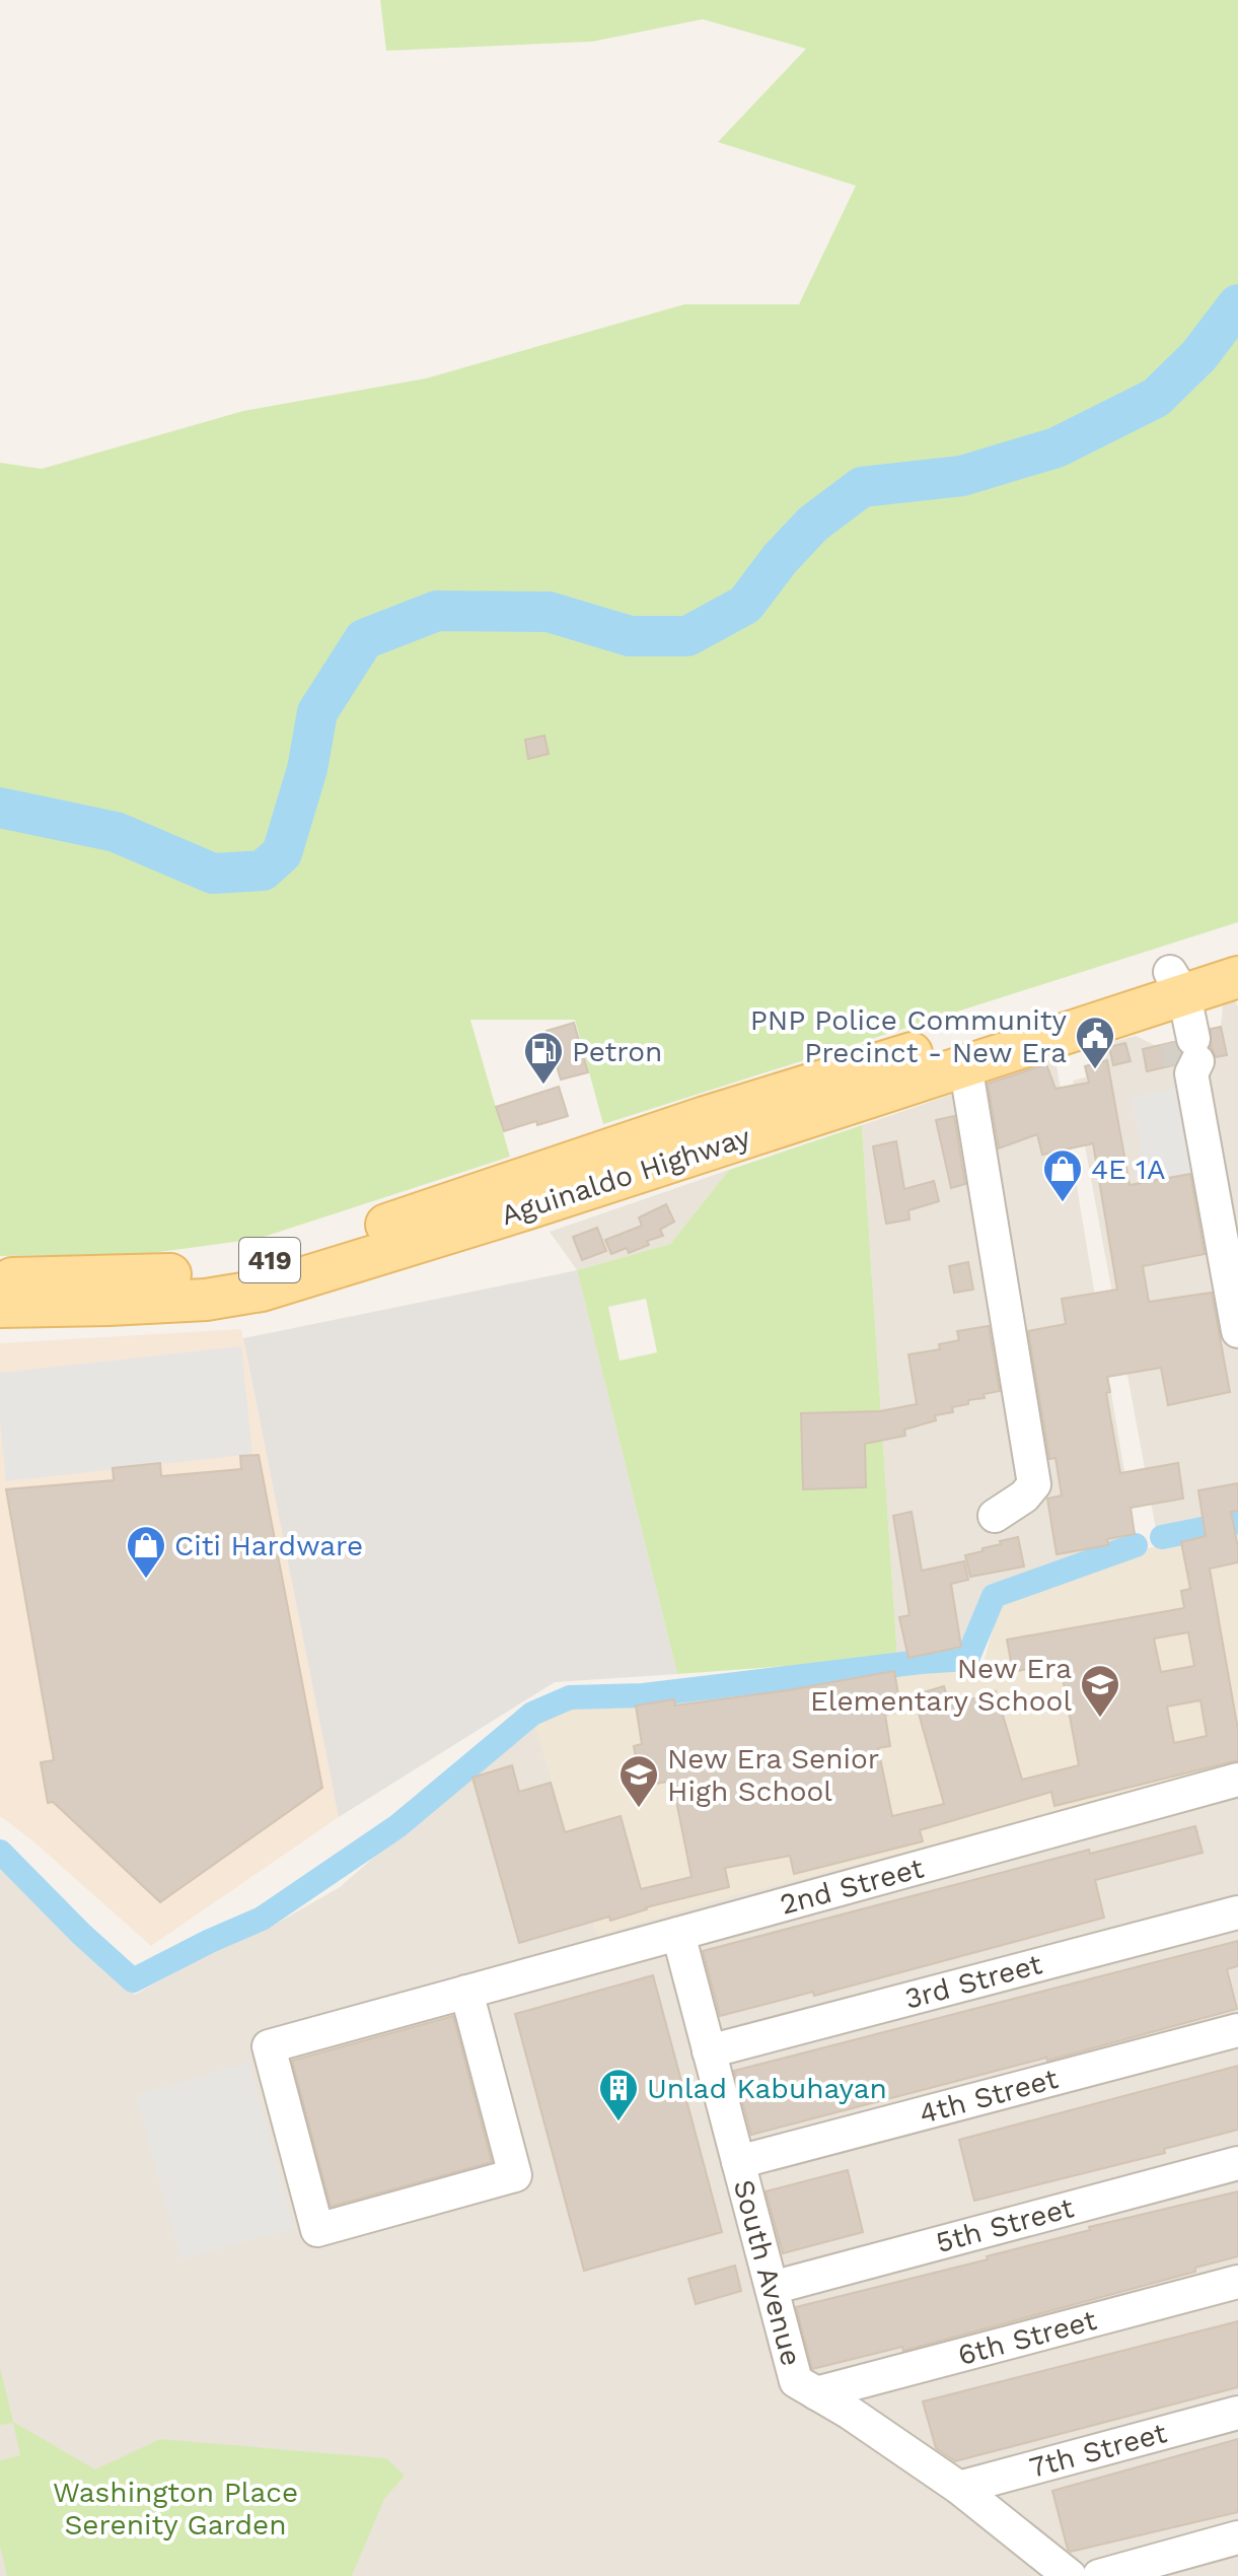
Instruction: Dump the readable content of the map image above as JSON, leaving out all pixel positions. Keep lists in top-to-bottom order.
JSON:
{
  "streets": {
    "main road": ["Aguinaldo Highway", "419"],
    "street": [
      "2nd Street",
      "3rd Street",
      "4th Street",
      "5th Street",
      "South Avenue",
      "6th Street",
      "7th Street"
    ]
  },
  "crossings": [
    ["2nd Street", "South Avenue"],
    ["3rd Street", "South Avenue"],
    ["4th Street", "South Avenue"],
    ["5th Street", "South Avenue"],
    ["South Avenue", "6th Street"],
    ["South Avenue", "7th Street"]
  ],
  "parks": ["Washington Place Serenity Garden"],
  "places": {
    "public building": ["PNP Police Community Precinct - New Era"],
    "fuel station": ["Petron"],
    "shop": ["4E 1A", "Citi Hardware"],
    "school or university": ["New Era Elementary School", "New Era Senior High School"],
    "building": ["Unlad Kabuhayan"]
  }
}
